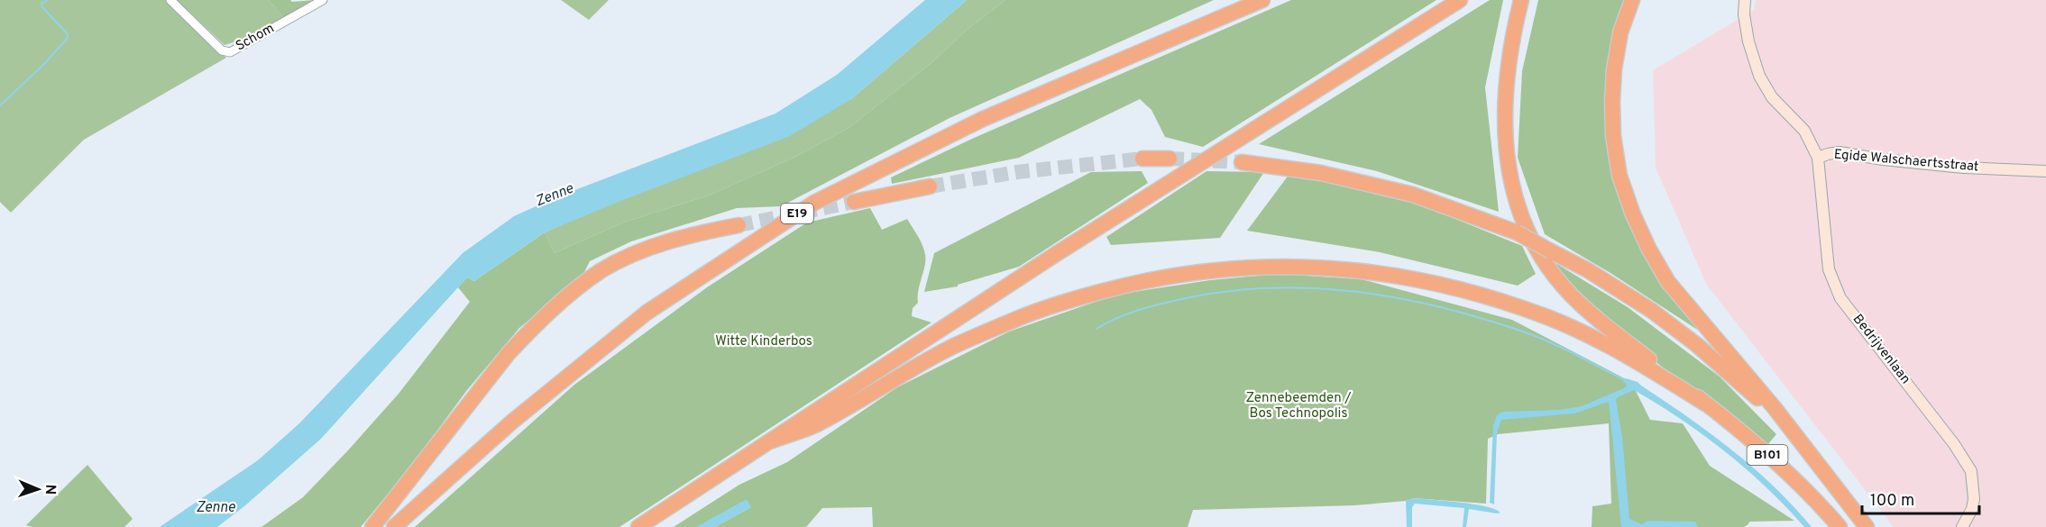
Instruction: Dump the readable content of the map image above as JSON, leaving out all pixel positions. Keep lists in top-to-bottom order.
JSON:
{
  "streets": {
    "highway": ["E19", "B101"],
    "main road": ["Egide Walschaertsstraat", "Bedrijvenlaan"],
    "street": ["Schom"]
  },
  "crossings": [
    ["Egide Walschaertsstraat", "Bedrijvenlaan"]
  ],
  "water": ["Zenne"],
  "parks": ["Witte Kinderbos", "Zennebeemden / Bos Technopolis"],
  "scale_bar": "100 m",
  "north": "right"
}
